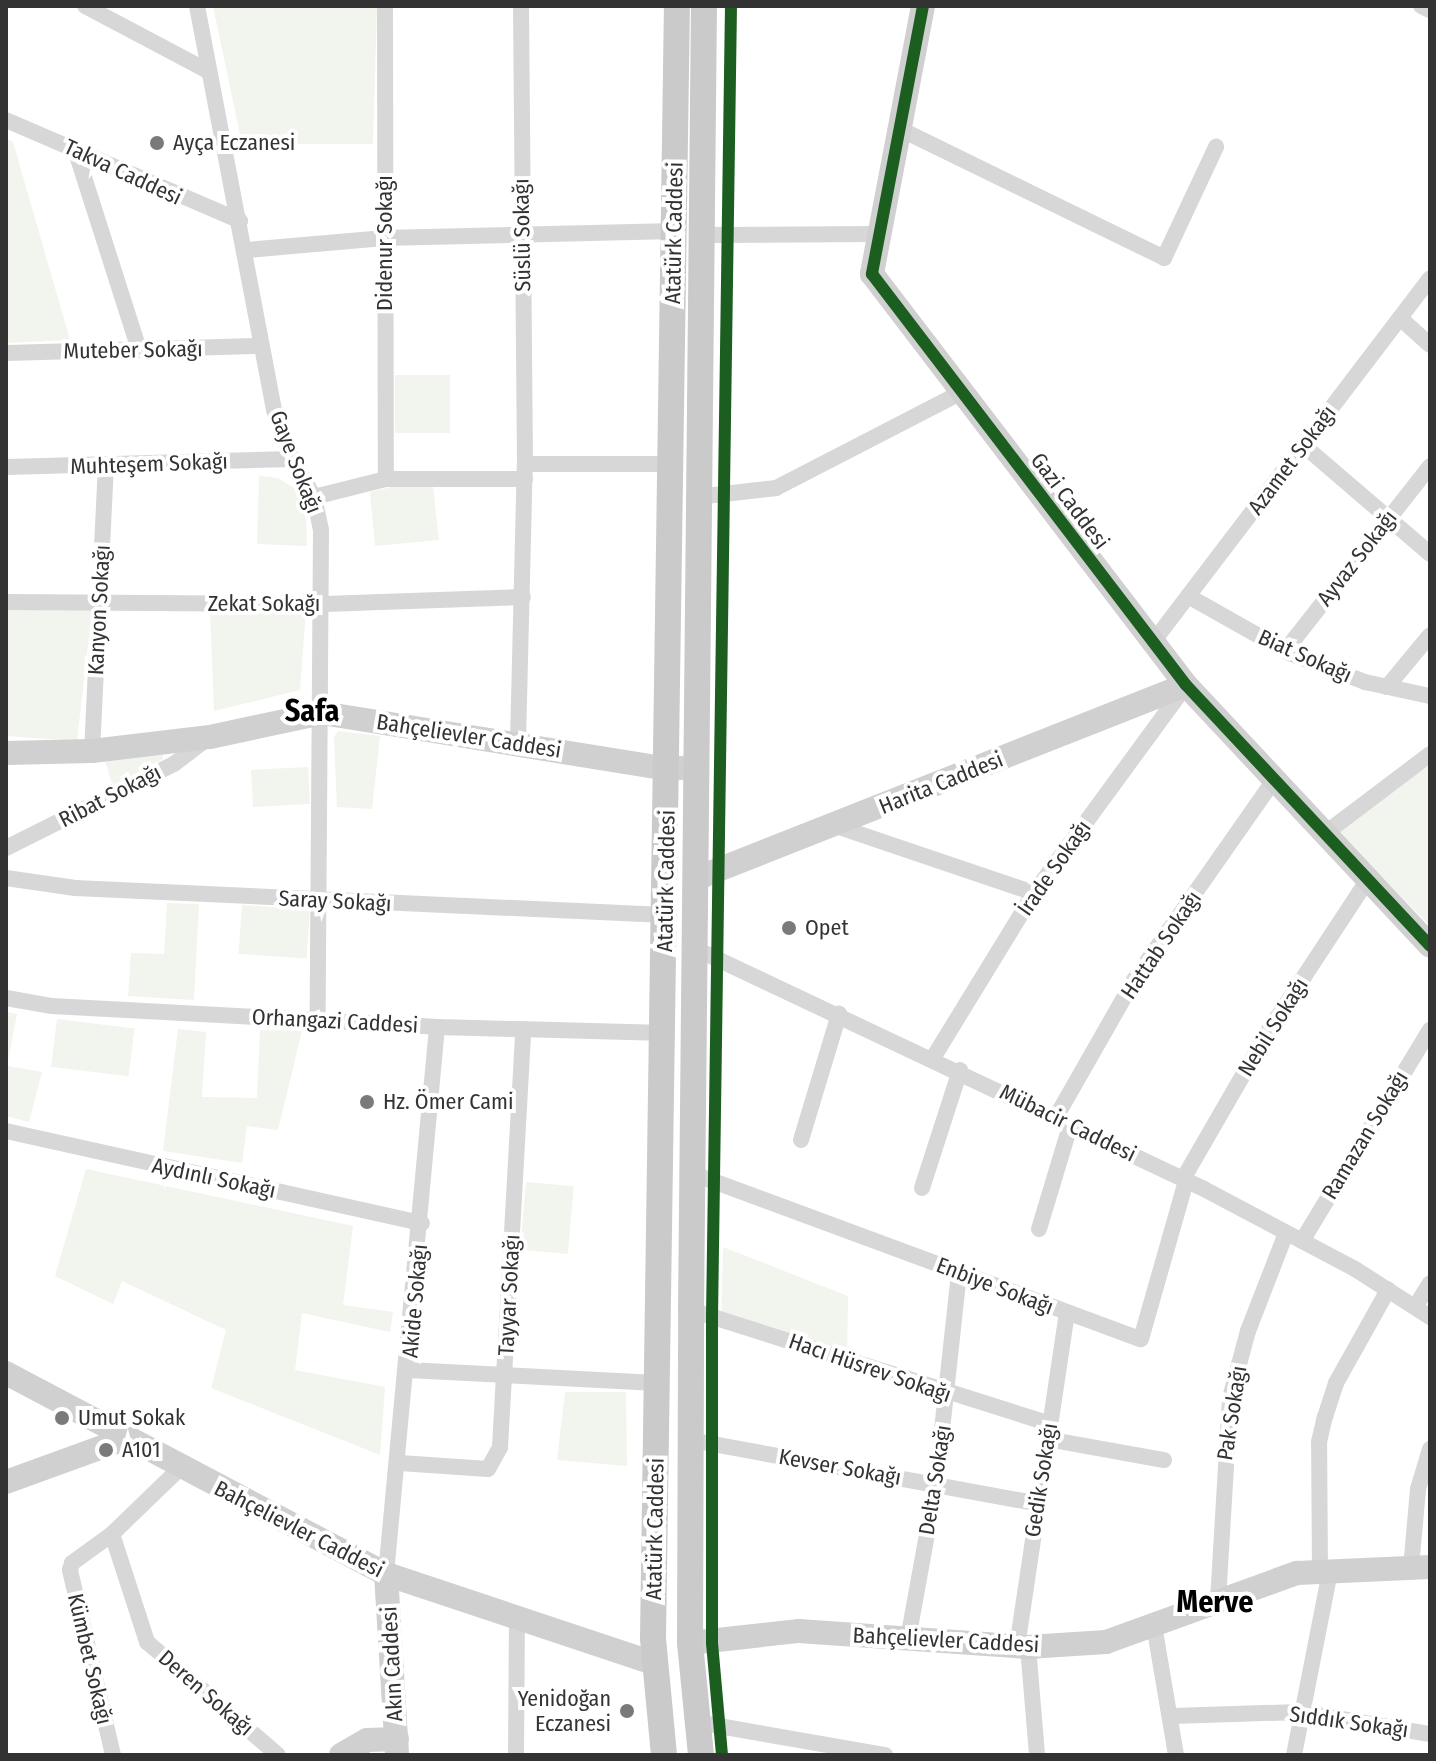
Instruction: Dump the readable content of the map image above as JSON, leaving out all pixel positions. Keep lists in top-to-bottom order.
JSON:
{
  "streets": {
    "main road": [
      "Atatürk Caddesi",
      "Gazi Caddesi",
      "Bahçelievler Caddesi",
      "Harita Caddesi",
      "Akın Caddesi"
    ],
    "street": [
      "Takva Caddesi",
      "Süslü Sokağı",
      "Didenur Sokağı",
      "Muteber Sokağı",
      "Azamet Sokağı",
      "Gaye Sokağı",
      "Muhteşem Sokağı",
      "Ayvaz Sokağı",
      "Zekat Sokağı",
      "Kanyon Sokağı",
      "Biat Sokağı",
      "Ribat Sokağı",
      "İrade Sokağı",
      "Saray Sokağı",
      "Hattab Sokağı",
      "Orhangazi Caddesi",
      "Nebil Sokağı",
      "Mübacir Caddesi",
      "Ramazan Sokağı",
      "Aydınlı Sokağı",
      "Enbiye Sokağı",
      "Tayyar Sokağı",
      "Akide Sokağı",
      "Hacı Hüsrev Sokağı",
      "Pak Sokağı",
      "Kevser Sokağı",
      "Delta Sokağı",
      "Gedik Sokağı",
      "Kümbet Sokağı",
      "Deren Sokağı",
      "Sıddık Sokağı"
    ]
  },
  "crossings": [
    ["Takva Caddesi", "Gaye Sokağı"],
    ["Atatürk Caddesi", "Bahçelievler Caddesi"],
    ["Atatürk Caddesi", "Harita Caddesi"],
    ["Atatürk Caddesi", "Saray Sokağı"],
    ["Atatürk Caddesi", "Orhangazi Caddesi"],
    ["Atatürk Caddesi", "Mübacir Caddesi"],
    ["Atatürk Caddesi", "Enbiye Sokağı"],
    ["Atatürk Caddesi", "Hacı Hüsrev Sokağı"],
    ["Atatürk Caddesi", "Kevser Sokağı"],
    ["Süslü Sokağı", "Zekat Sokağı"],
    ["Süslü Sokağı", "Bahçelievler Caddesi"],
    ["Muteber Sokağı", "Gaye Sokağı"],
    ["Azamet Sokağı", "Gazi Caddesi"],
    ["Azamet Sokağı", "Biat Sokağı"],
    ["Gaye Sokağı", "Muhteşem Sokağı"],
    ["Gaye Sokağı", "Zekat Sokağı"],
    ["Gaye Sokağı", "Bahçelievler Caddesi"],
    ["Gaye Sokağı", "Saray Sokağı"],
    ["Gaye Sokağı", "Orhangazi Caddesi"],
    ["Muhteşem Sokağı", "Kanyon Sokağı"],
    ["Gazi Caddesi", "Harita Caddesi"],
    ["Gazi Caddesi", "İrade Sokağı"],
    ["Gazi Caddesi", "Hattab Sokağı"],
    ["Gazi Caddesi", "Nebil Sokağı"],
    ["Ayvaz Sokağı", "Biat Sokağı"],
    ["Zekat Sokağı", "Kanyon Sokağı"],
    ["Kanyon Sokağı", "Bahçelievler Caddesi"],
    ["Bahçelievler Caddesi", "Ribat Sokağı"],
    ["Bahçelievler Caddesi", "Akide Sokağı"],
    ["Bahçelievler Caddesi", "Pak Sokağı"],
    ["Bahçelievler Caddesi", "Delta Sokağı"],
    ["Bahçelievler Caddesi", "Gedik Sokağı"],
    ["Bahçelievler Caddesi", "Kümbet Sokağı"],
    ["Bahçelievler Caddesi", "Akın Caddesi"],
    ["Harita Caddesi", "İrade Sokağı"],
    ["İrade Sokağı", "Mübacir Caddesi"],
    ["Hattab Sokağı", "Mübacir Caddesi"],
    ["Orhangazi Caddesi", "Tayyar Sokağı"],
    ["Orhangazi Caddesi", "Akide Sokağı"],
    ["Nebil Sokağı", "Mübacir Caddesi"],
    ["Nebil Sokağı", "Enbiye Sokağı"],
    ["Mübacir Caddesi", "Ramazan Sokağı"],
    ["Mübacir Caddesi", "Enbiye Sokağı"],
    ["Mübacir Caddesi", "Pak Sokağı"],
    ["Aydınlı Sokağı", "Akide Sokağı"],
    ["Enbiye Sokağı", "Delta Sokağı"],
    ["Enbiye Sokağı", "Gedik Sokağı"],
    ["Tayyar Sokağı", "Akide Sokağı"],
    ["Akide Sokağı", "Akın Caddesi"],
    ["Hacı Hüsrev Sokağı", "Delta Sokağı"],
    ["Hacı Hüsrev Sokağı", "Gedik Sokağı"],
    ["Kevser Sokağı", "Delta Sokağı"],
    ["Kevser Sokağı", "Gedik Sokağı"],
    ["Kümbet Sokağı", "Deren Sokağı"]
  ],
  "districts": ["Safa", "Merve"],
  "places": [
    "Ayça Eczanesi",
    "Opet",
    "Hz. Ömer Cami",
    "Umut Sokak",
    "A101",
    "Yenidoğan Eczanesi"
  ]
}
